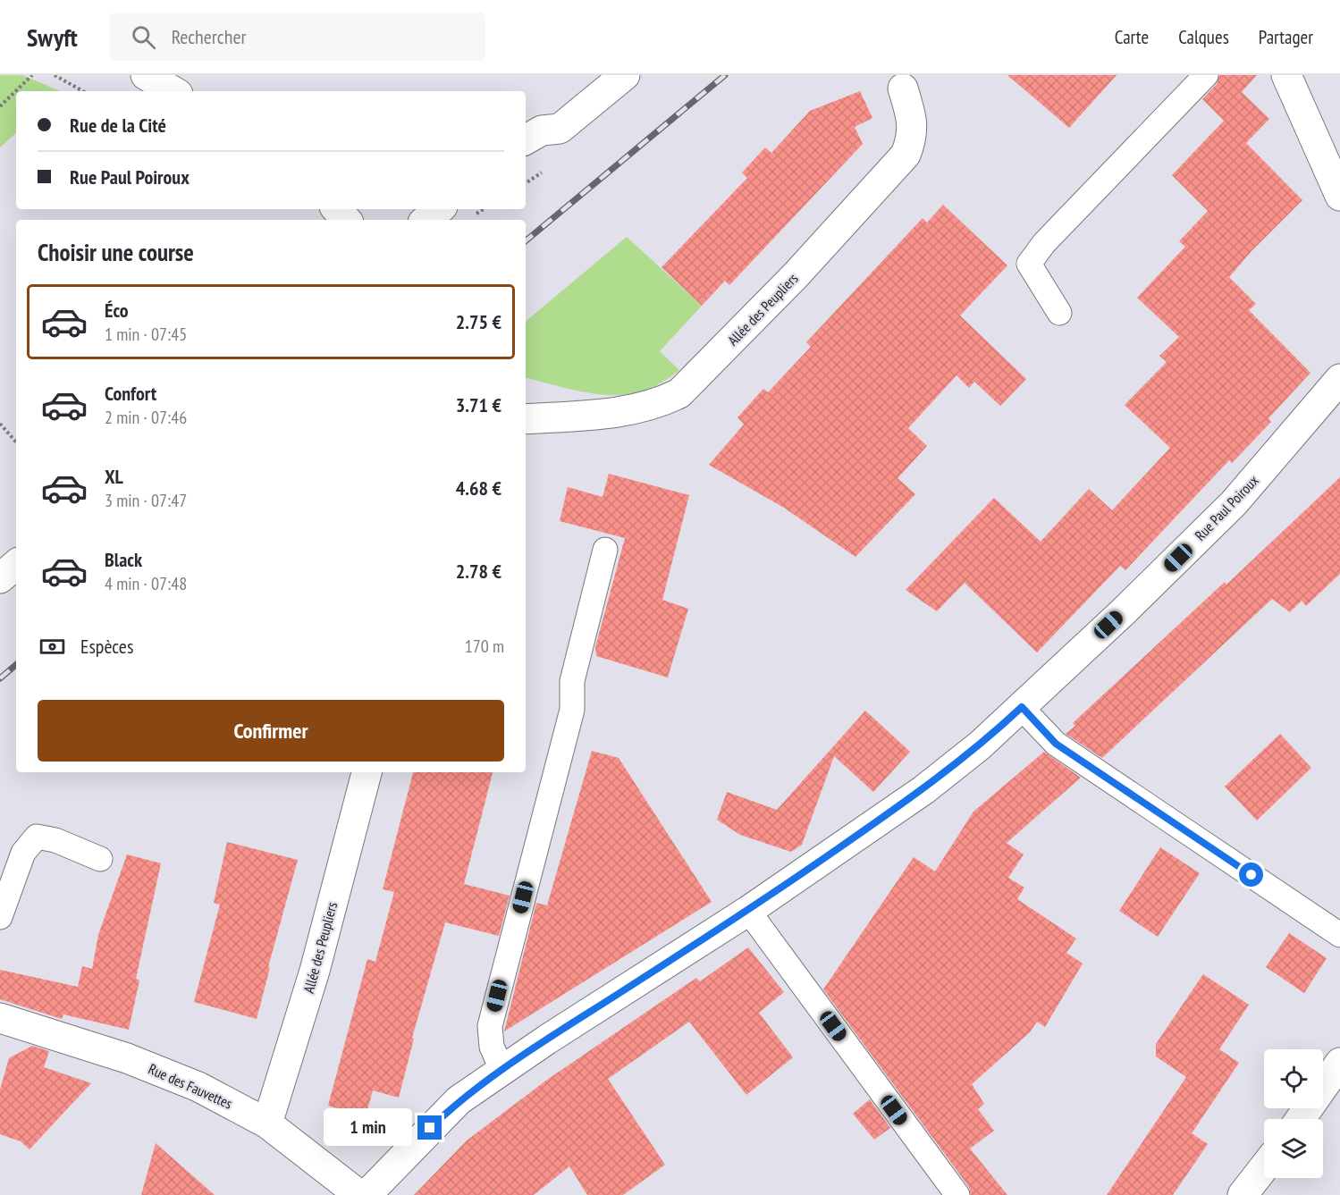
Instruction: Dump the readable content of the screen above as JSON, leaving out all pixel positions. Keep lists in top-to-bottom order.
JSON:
{
  "streets": {
    "street": ["Allée des Peupliers", "Rue Paul Poiroux", "Rue des Fauvettes"]
  },
  "crossings": [
    ["Allée des Peupliers", "Rue des Fauvettes"]
  ],
  "page": {
    "header": "Swyft",
    "search": "Rechercher",
    "nav": ["Carte", "Calques", "Partager"],
    "banner": ["Rue de la Cité", "Rue Paul Poiroux"],
    "heading": "Choisir une course",
    "list": [
      {
        "name": "Éco",
        "note": "1 min · 07:45",
        "value": "2.75 €"
      },
      {
        "name": "Confort",
        "note": "2 min · 07:46",
        "value": "3.71 €"
      },
      {
        "name": "XL",
        "note": "3 min · 07:47",
        "value": "4.68 €"
      },
      {
        "name": "Black",
        "note": "4 min · 07:48",
        "value": "2.78 €"
      }
    ],
    "pay": ["Espèces", "170 m"],
    "buttons": "Confirmer",
    "bubble": "1 min"
  }
}
